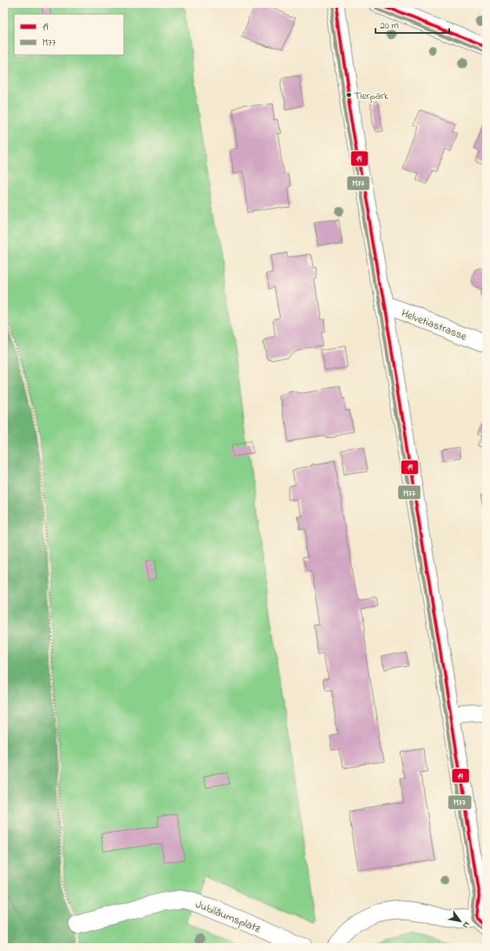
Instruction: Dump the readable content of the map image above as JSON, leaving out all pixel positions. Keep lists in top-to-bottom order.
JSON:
{
  "streets": {
    "street": ["Helvetiastrasse", "Jubiläumsplatz"]
  },
  "places": ["Tierpark"],
  "lines": ["transit line 19", "transit line M77"],
  "legend": ["19", "M77"],
  "scale_bar": "20 m",
  "north": "bottom right"
}
